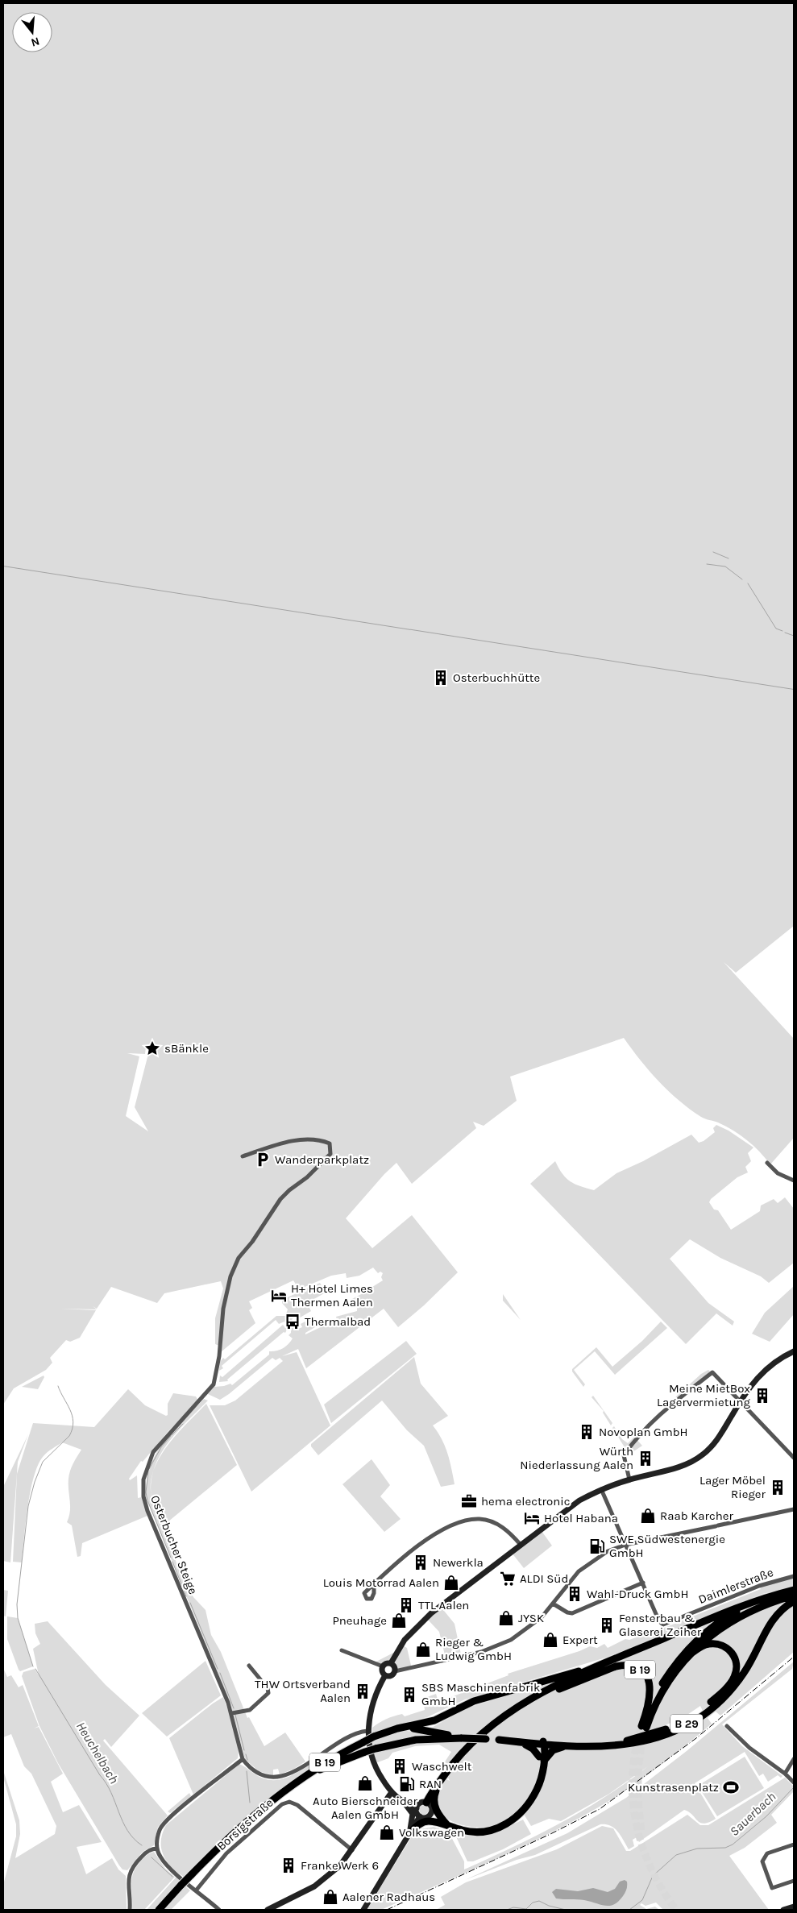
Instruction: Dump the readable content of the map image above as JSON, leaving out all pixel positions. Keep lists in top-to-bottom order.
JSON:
{
  "streets": {
    "highway": ["B 19", "B 29"],
    "street": ["Osterbucher Steige", "Daimlerstraße", "Borsigstraße"]
  },
  "crossings": [
    ["B 19", "B 29"]
  ],
  "water": ["Heuchelbach", "Sauerbach"],
  "places": {
    "building": [
      "Osterbuchhütte",
      "Meine MietBox Lagervermietung",
      "Novoplan GmbH",
      "Würth Niederlassung Aalen",
      "Lager Möbel Rieger",
      "Newerkla",
      "Wahl-Druck GmbH",
      "TTL Aalen",
      "Fensterbau & Glaserei Zeiher",
      "THW Ortsverband Aalen",
      "SBS Maschinenfabrik GmbH",
      "Waschwelt",
      "Franke Werk 6"
    ],
    "place": ["sBänkle"],
    "parking": ["Wanderparkplatz"],
    "hotel": ["H+ Hotel Limes Thermen Aalen", "Hotel Habana"],
    "bus stop": ["Thermalbad"],
    "office": ["hema electronic"],
    "shop": [
      "Raab Karcher",
      "Louis Motorrad Aalen",
      "JYSK",
      "Pneuhage",
      "Expert",
      "Rieger & Ludwig GmbH",
      "Auto Bierschneider Aalen GmbH",
      "Volkswagen",
      "Aalener Radhaus"
    ],
    "fuel station": ["SWE Südwestenergie GmbH", "RAN"],
    "supermarket": ["ALDI Süd"],
    "sports": ["Kunstrasenplatz"]
  },
  "north": "bottom"
}
